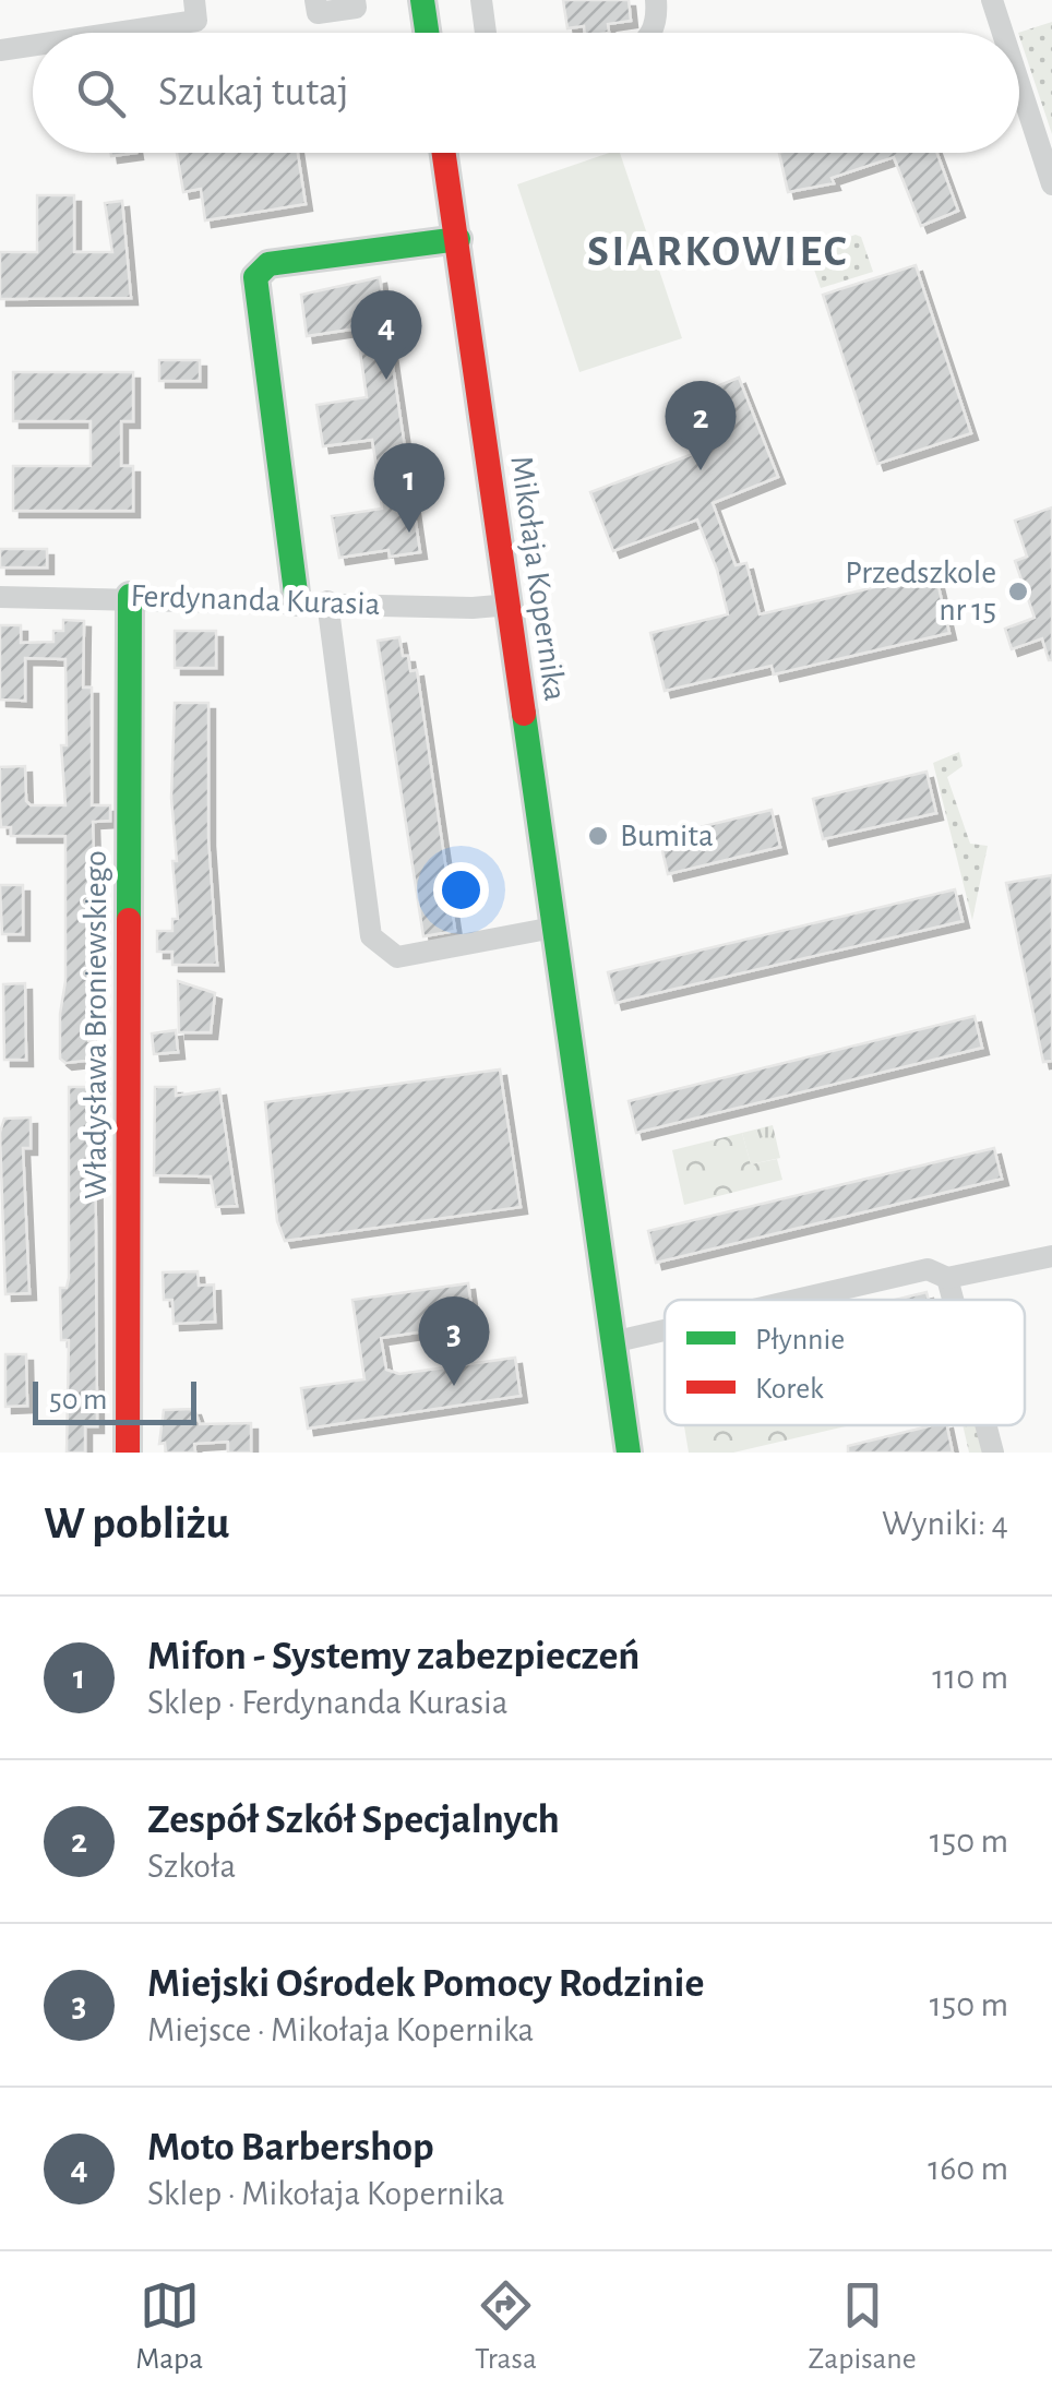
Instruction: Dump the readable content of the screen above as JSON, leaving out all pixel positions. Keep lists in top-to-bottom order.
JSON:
{
  "streets": {
    "street": ["Mikołaja Kopernika", "Ferdynanda Kurasia", "Władysława Broniewskiego"]
  },
  "crossings": [
    ["Mikołaja Kopernika", "Ferdynanda Kurasia"],
    ["Ferdynanda Kurasia", "Władysława Broniewskiego"]
  ],
  "districts": ["SIARKOWIEC"],
  "places": ["Przedszkole nr 15", "Bumita"],
  "legend": ["Płynnie", "Korek"],
  "scale_bar": "50 m",
  "page": {
    "search": "Szukaj tutaj",
    "pins": [
      "4",
      "2",
      "1",
      "3"
    ],
    "scale": "50 m",
    "heading": ["W pobliżu", "Wyniki: 4"],
    "list": [
      {
        "mark": "1",
        "name": "Mifon - Systemy zabezpieczeń",
        "note": "Sklep · Ferdynanda Kurasia",
        "value": "110 m"
      },
      {
        "mark": "2",
        "name": "Zespół Szkół Specjalnych",
        "note": "Szkoła",
        "value": "150 m"
      },
      {
        "mark": "3",
        "name": "Miejski Ośrodek Pomocy Rodzinie",
        "note": "Miejsce · Mikołaja Kopernika",
        "value": "150 m"
      },
      {
        "mark": "4",
        "name": "Moto Barbershop",
        "note": "Sklep · Mikołaja Kopernika",
        "value": "160 m"
      }
    ],
    "nav": ["Mapa", "Trasa", "Zapisane"]
  }
}
